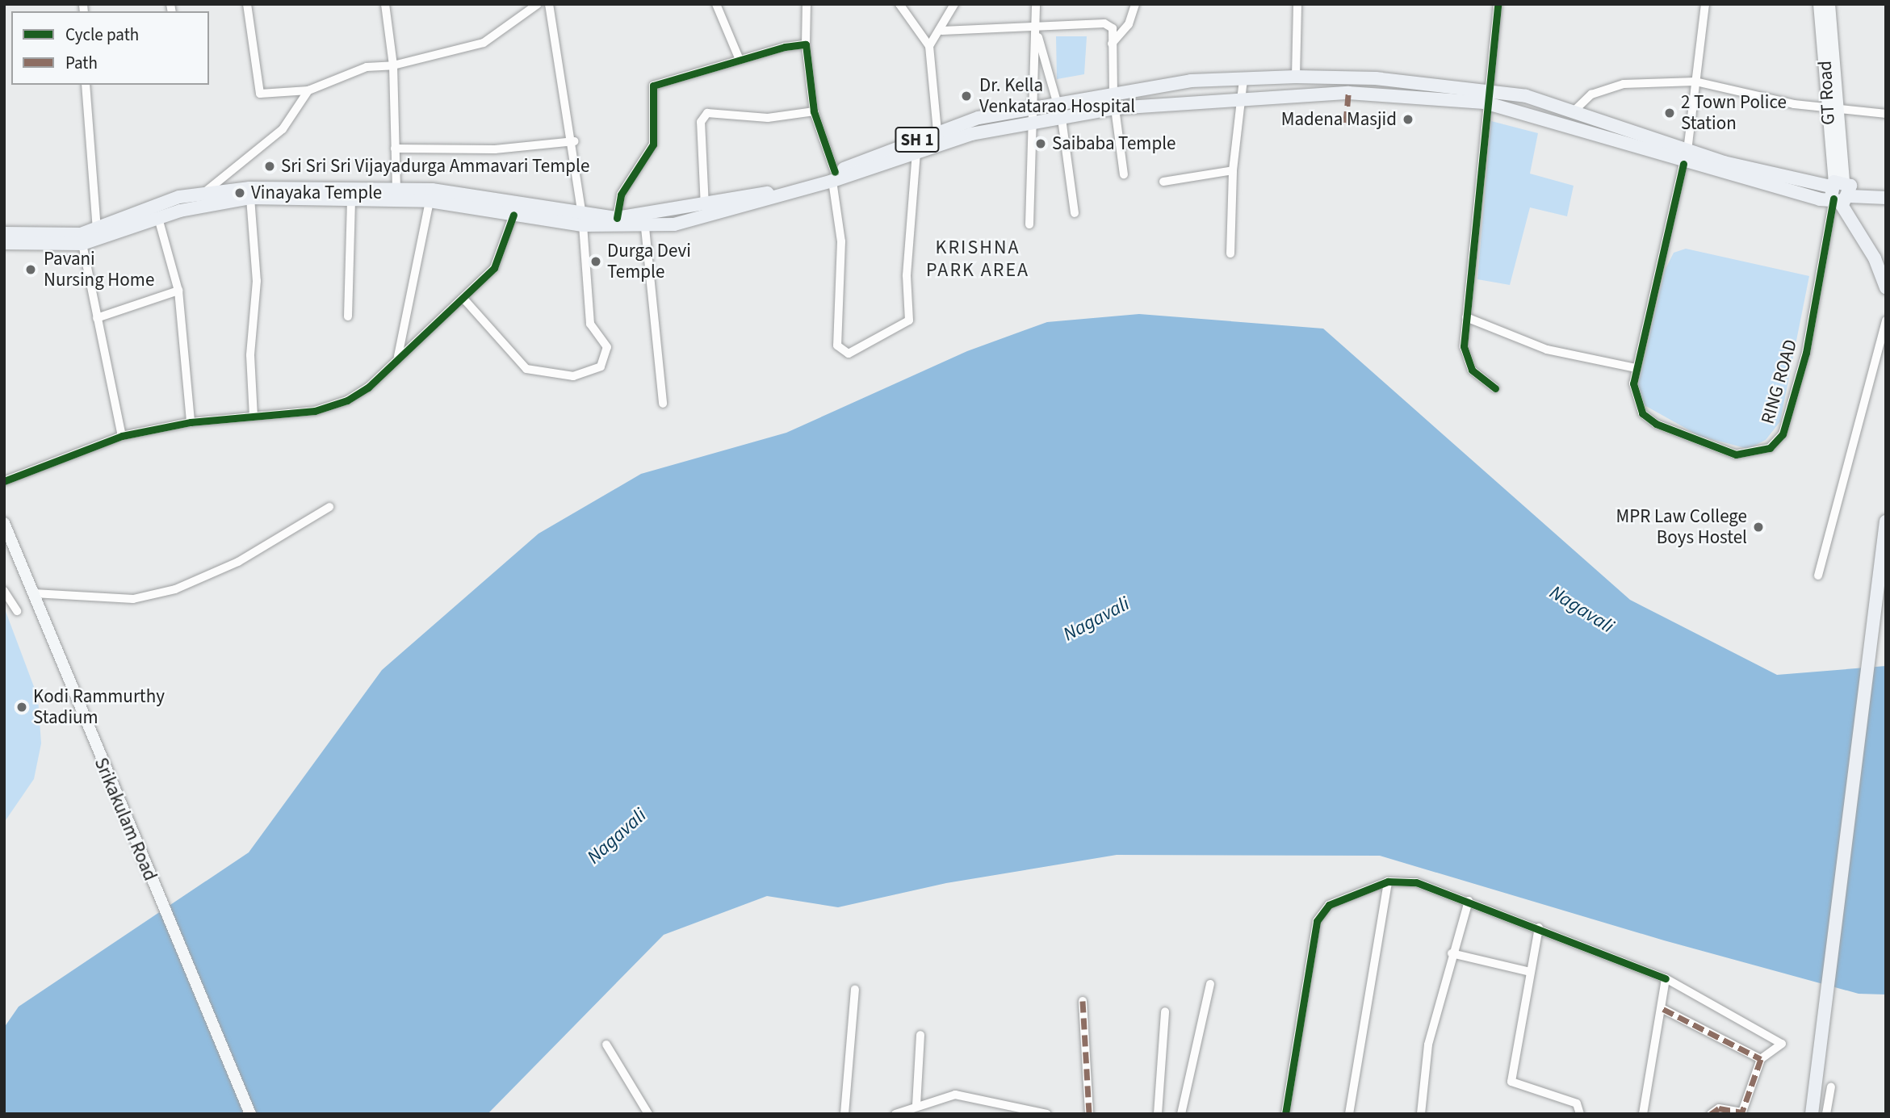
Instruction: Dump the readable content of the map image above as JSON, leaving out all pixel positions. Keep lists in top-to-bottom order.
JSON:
{
  "streets": {
    "main road": ["GT Road", "SH 1", "Srikakulam Road"],
    "street": ["RING ROAD"]
  },
  "crossings": [
    ["GT Road", "SH 1"],
    ["GT Road", "RING ROAD"],
    ["SH 1", "RING ROAD"]
  ],
  "districts": ["KRISHNA PARK AREA"],
  "water": ["Nagavali"],
  "places": [
    "Dr. Kella Venkatarao Hospital",
    "2 Town Police Station",
    "Madena Masjid",
    "Saibaba Temple",
    "Sri Sri Sri Vijayadurga Ammavari Temple",
    "Vinayaka Temple",
    "Durga Devi Temple",
    "Pavani Nursing Home",
    "MPR Law College Boys Hostel",
    "Kodi Rammurthy Stadium"
  ],
  "legend": ["Cycle path", "Path"]
}
